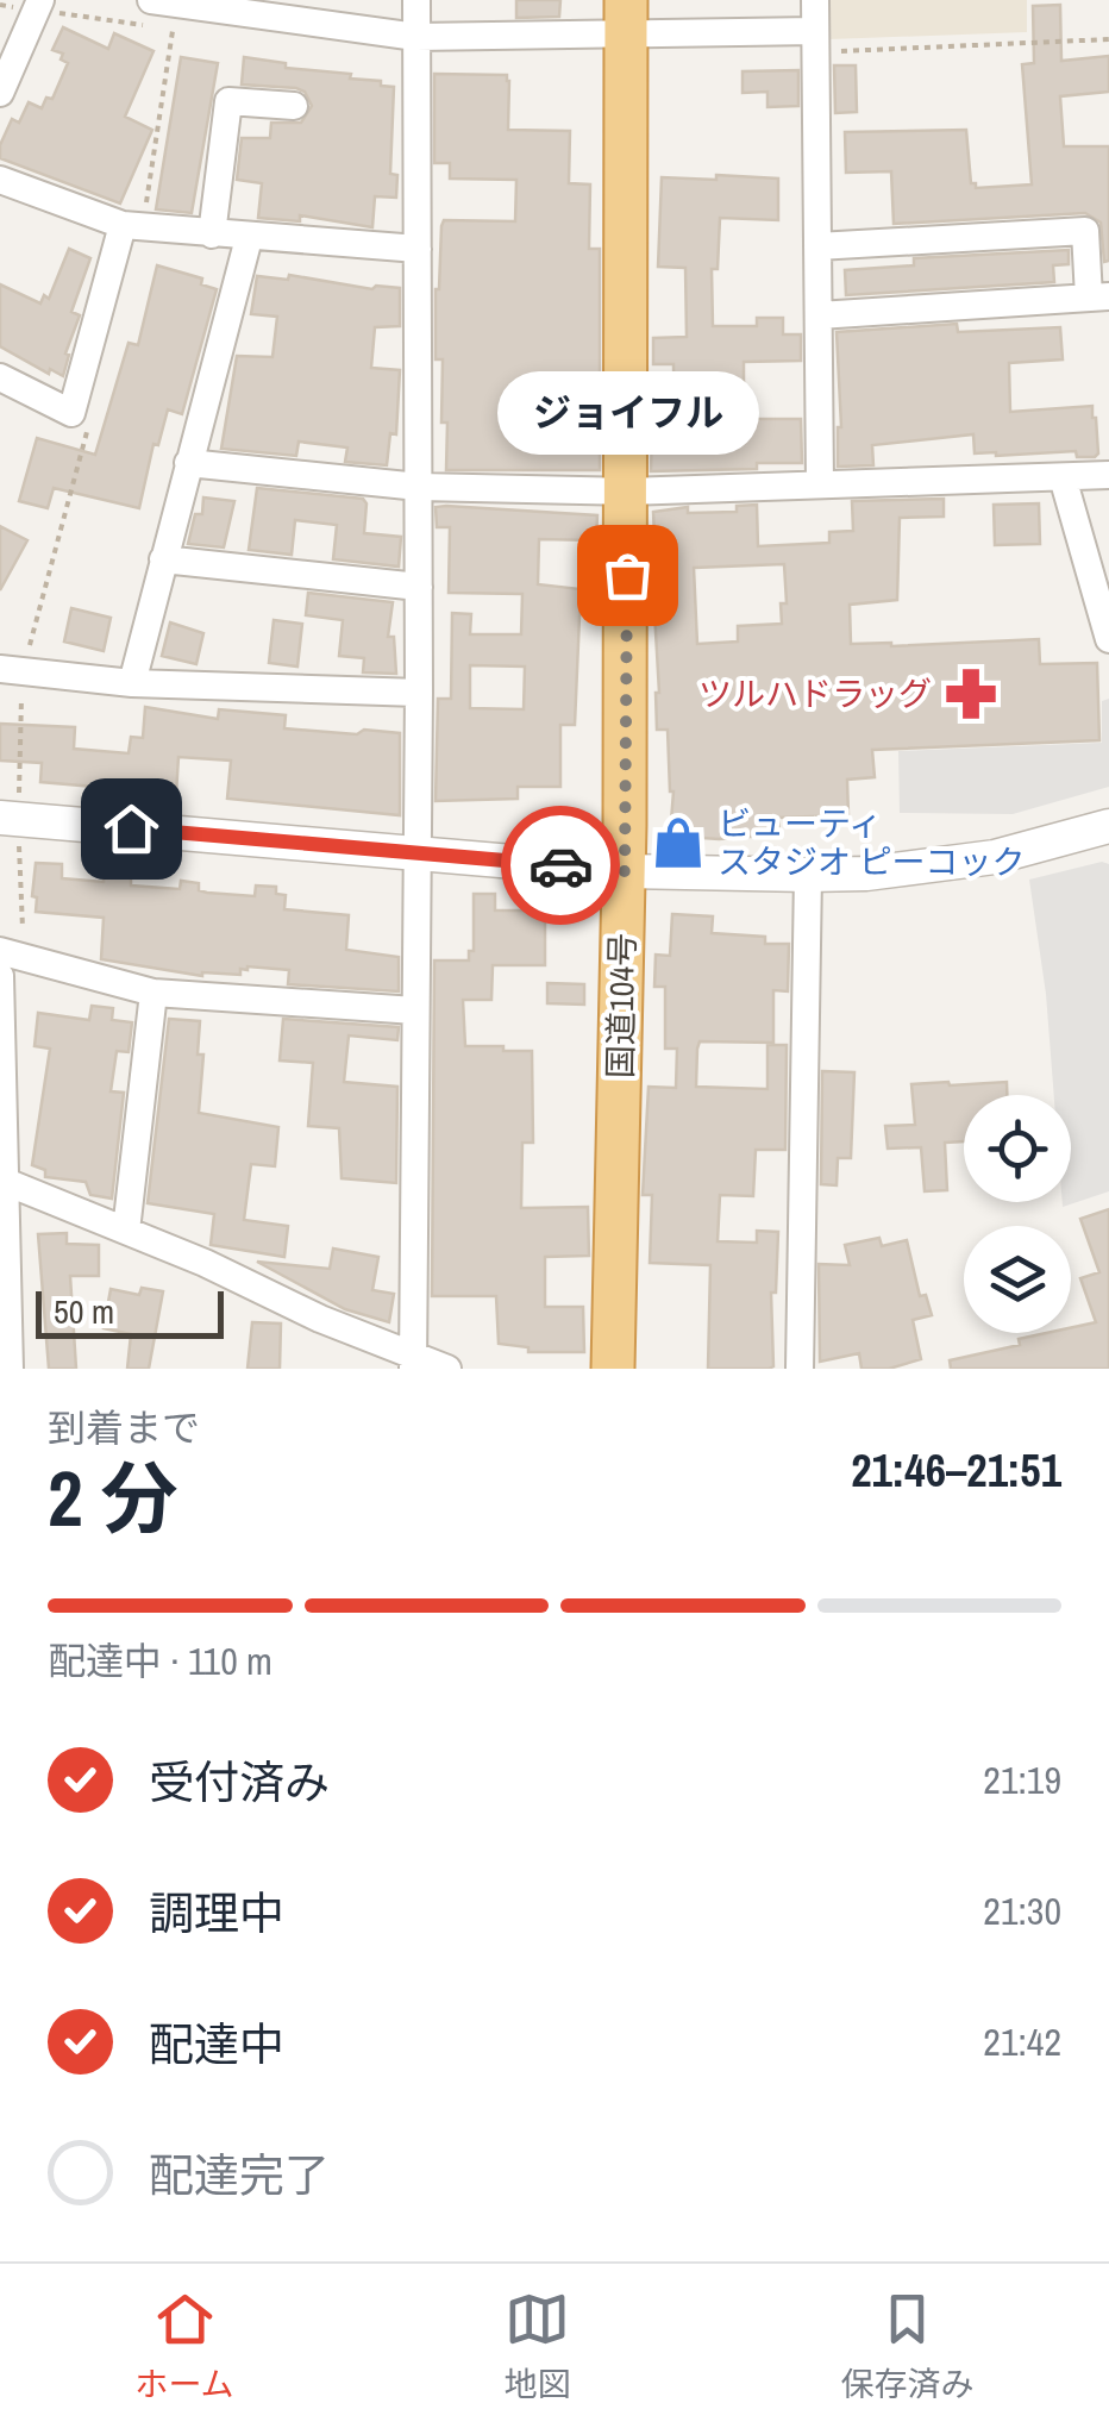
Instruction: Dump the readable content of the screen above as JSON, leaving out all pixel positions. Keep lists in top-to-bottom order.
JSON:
{
  "streets": {
    "highway": ["国道104号"]
  },
  "places": {
    "other": ["ジョイフル"],
    "pharmacy": ["ツルハドラッグ"],
    "shop": ["ビューティ スタジオ ピーコック"]
  },
  "scale_bar": "50 m",
  "page": {
    "bubble": "ジョイフル",
    "scale": "50 m",
    "heading": ["2 分", "到着まで", "21:46–21:51"],
    "bar": "配達中 · 110 m",
    "list": [
      ["受付済み", "21:19"],
      ["調理中", "21:30"],
      ["配達中", "21:42"],
      "配達完了"
    ],
    "tabs": ["ホーム", "地図", "保存済み"]
  }
}
